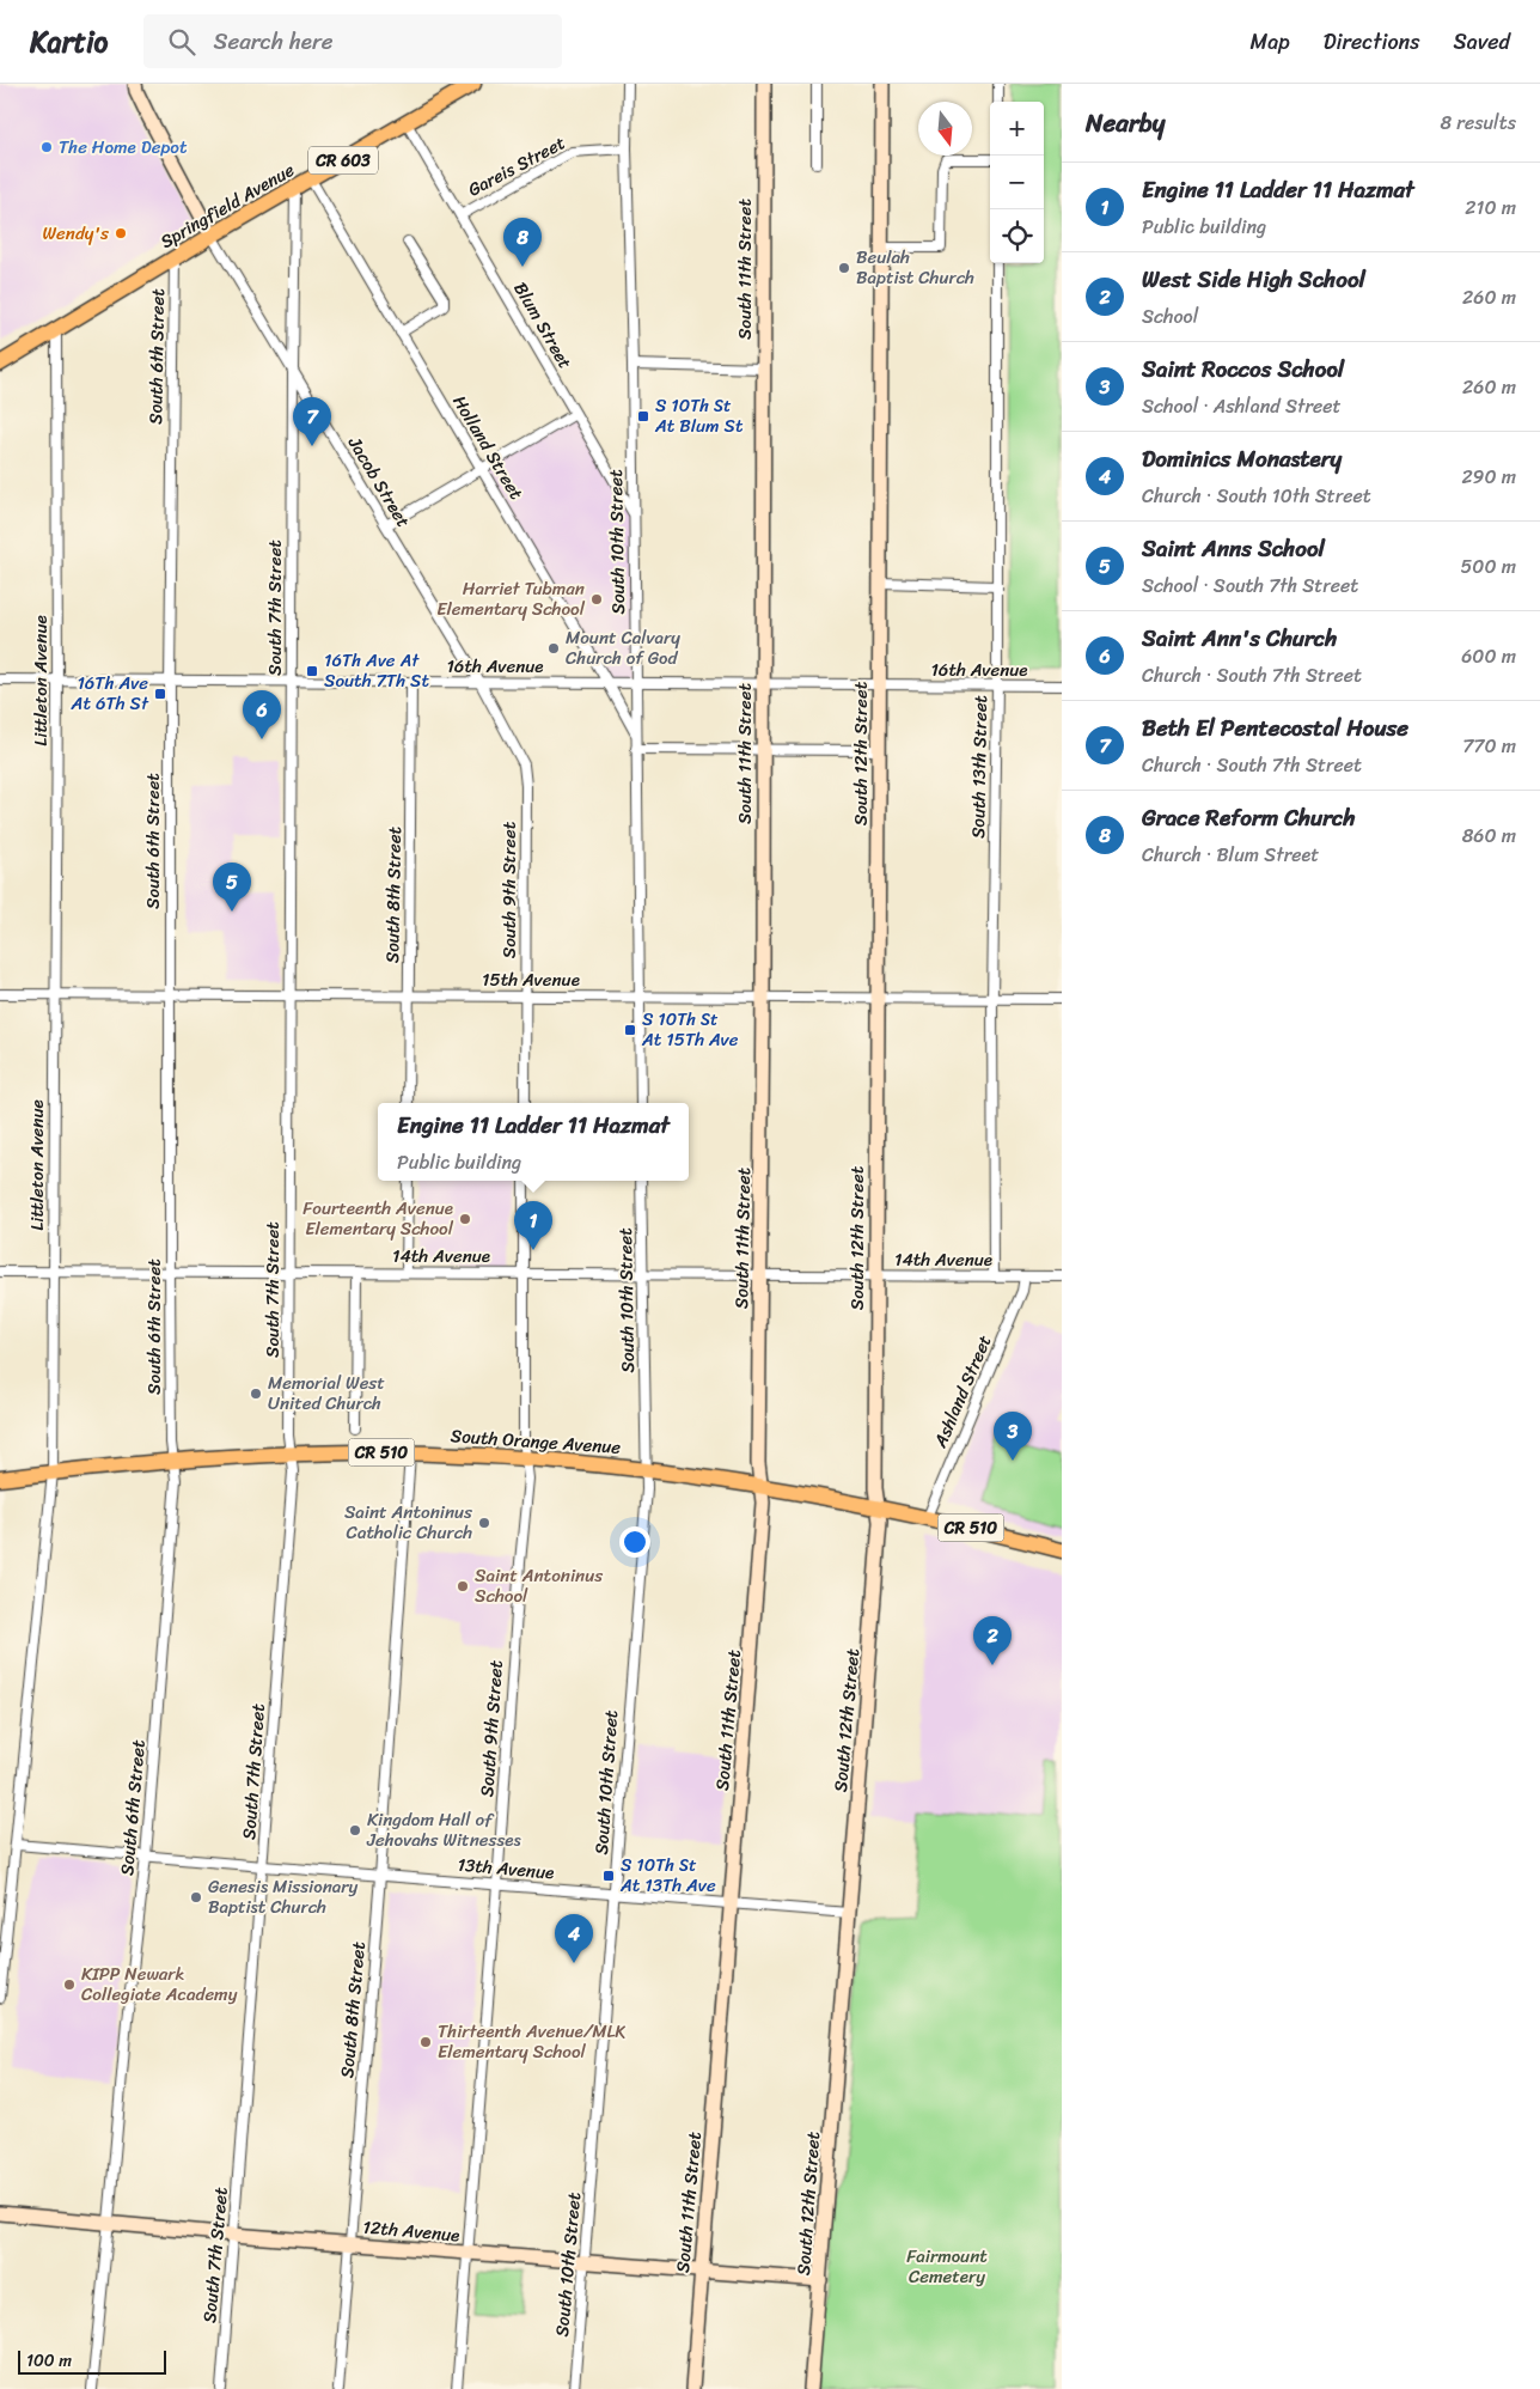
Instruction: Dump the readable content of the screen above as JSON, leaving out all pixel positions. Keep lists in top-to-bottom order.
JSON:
{
  "streets": {
    "main road": [
      "CR 603",
      "Springfield Avenue",
      "South Orange Avenue",
      "CR 510"
    ],
    "street": [
      "Gareis Street",
      "South 11th Street",
      "Blum Street",
      "South 6th Street",
      "Holland Street",
      "Jacob Street",
      "South 10th Street",
      "South 7th Street",
      "16th Avenue",
      "Littleton Avenue",
      "South 12th Street",
      "South 13th Street",
      "South 9th Street",
      "South 8th Street",
      "15th Avenue",
      "14th Avenue",
      "Ashland Street",
      "13th Avenue",
      "12th Avenue"
    ]
  },
  "crossings": [
    ["Gareis Street", "Blum Street"],
    ["Gareis Street", "South 10th Street"],
    ["Springfield Avenue", "Blum Street"],
    ["Springfield Avenue", "South 6th Street"],
    ["Springfield Avenue", "Holland Street"],
    ["Springfield Avenue", "Jacob Street"],
    ["Springfield Avenue", "South 7th Street"],
    ["Springfield Avenue", "Littleton Avenue"],
    ["South 11th Street", "16th Avenue"],
    ["South 11th Street", "15th Avenue"],
    ["South 11th Street", "14th Avenue"],
    ["South 11th Street", "South Orange Avenue"],
    ["South 11th Street", "13th Avenue"],
    ["South 11th Street", "12th Avenue"],
    ["Blum Street", "South 10th Street"],
    ["South 6th Street", "16th Avenue"],
    ["South 6th Street", "15th Avenue"],
    ["South 6th Street", "14th Avenue"],
    ["South 6th Street", "South Orange Avenue"],
    ["South 6th Street", "13th Avenue"],
    ["South 6th Street", "12th Avenue"],
    ["Holland Street", "South 10th Street"],
    ["Holland Street", "16th Avenue"],
    ["Jacob Street", "South 7th Street"],
    ["Jacob Street", "16th Avenue"],
    ["Jacob Street", "South 9th Street"],
    ["South 10th Street", "16th Avenue"],
    ["South 10th Street", "15th Avenue"],
    ["South 10th Street", "14th Avenue"],
    ["South 10th Street", "South Orange Avenue"],
    ["South 10th Street", "13th Avenue"],
    ["South 10th Street", "12th Avenue"],
    ["South 7th Street", "16th Avenue"],
    ["South 7th Street", "15th Avenue"],
    ["South 7th Street", "14th Avenue"],
    ["South 7th Street", "South Orange Avenue"],
    ["South 7th Street", "13th Avenue"],
    ["South 7th Street", "12th Avenue"],
    ["16th Avenue", "Littleton Avenue"],
    ["16th Avenue", "South 12th Street"],
    ["16th Avenue", "South 13th Street"],
    ["16th Avenue", "South 9th Street"],
    ["16th Avenue", "South 8th Street"],
    ["Littleton Avenue", "15th Avenue"],
    ["Littleton Avenue", "14th Avenue"],
    ["Littleton Avenue", "South Orange Avenue"],
    ["Littleton Avenue", "13th Avenue"],
    ["South 12th Street", "15th Avenue"],
    ["South 12th Street", "14th Avenue"],
    ["South 12th Street", "South Orange Avenue"],
    ["South 12th Street", "13th Avenue"],
    ["South 12th Street", "12th Avenue"],
    ["South 13th Street", "15th Avenue"],
    ["South 13th Street", "14th Avenue"],
    ["South 9th Street", "15th Avenue"],
    ["South 9th Street", "14th Avenue"],
    ["South 9th Street", "South Orange Avenue"],
    ["South 9th Street", "13th Avenue"],
    ["South 9th Street", "12th Avenue"],
    ["South 8th Street", "15th Avenue"],
    ["South 8th Street", "South Orange Avenue"],
    ["South 8th Street", "13th Avenue"],
    ["South 8th Street", "12th Avenue"],
    ["14th Avenue", "Ashland Street"],
    ["Ashland Street", "South Orange Avenue"]
  ],
  "parks": ["Fairmount Cemetery"],
  "places": {
    "other": [
      "The Home Depot",
      "Wendy's",
      "Beulah Baptist Church",
      "Harriet Tubman Elementary School",
      "Mount Calvary Church of God",
      "Fourteenth Avenue Elementary School",
      "Memorial West United Church",
      "Saint Antoninus Catholic Church",
      "Saint Antoninus School",
      "Kingdom Hall of Jehovahs Witnesses",
      "Genesis Missionary Baptist Church",
      "KIPP Newark Collegiate Academy",
      "Thirteenth Avenue/MLK Elementary School"
    ],
    "transit": [
      "S 10Th St At Blum St",
      "16Th Ave At South 7Th St",
      "16Th Ave At 6Th St",
      "S 10Th St At 15Th Ave",
      "S 10Th St At 13Th Ave"
    ]
  },
  "scale_bar": "100 m",
  "north": "bottom",
  "page": {
    "header": "Kartio",
    "search": "Search here",
    "nav": ["Map", "Directions", "Saved"],
    "heading": ["Nearby", "8 results"],
    "map_buttons": ["+", "−"],
    "list": [
      {
        "mark": "1",
        "name": "Engine 11 Ladder 11 Hazmat",
        "note": "Public building",
        "value": "210 m"
      },
      {
        "mark": "2",
        "name": "West Side High School",
        "note": "School",
        "value": "260 m"
      },
      {
        "mark": "3",
        "name": "Saint Roccos School",
        "note": "School · Ashland Street",
        "value": "260 m"
      },
      {
        "mark": "4",
        "name": "Dominics Monastery",
        "note": "Church · South 10th Street",
        "value": "290 m"
      },
      {
        "mark": "5",
        "name": "Saint Anns School",
        "note": "School · South 7th Street",
        "value": "500 m"
      },
      {
        "mark": "6",
        "name": "Saint Ann's Church",
        "note": "Church · South 7th Street",
        "value": "600 m"
      },
      {
        "mark": "7",
        "name": "Beth El Pentecostal House",
        "note": "Church · South 7th Street",
        "value": "770 m"
      },
      {
        "mark": "8",
        "name": "Grace Reform Church",
        "note": "Church · Blum Street",
        "value": "860 m"
      }
    ],
    "pins": [
      "8",
      "7",
      "6",
      "5",
      "1",
      "3",
      "2",
      "4"
    ],
    "popup": ["Engine 11 Ladder 11 Hazmat", "Public building"],
    "scale": "100 m"
  }
}
